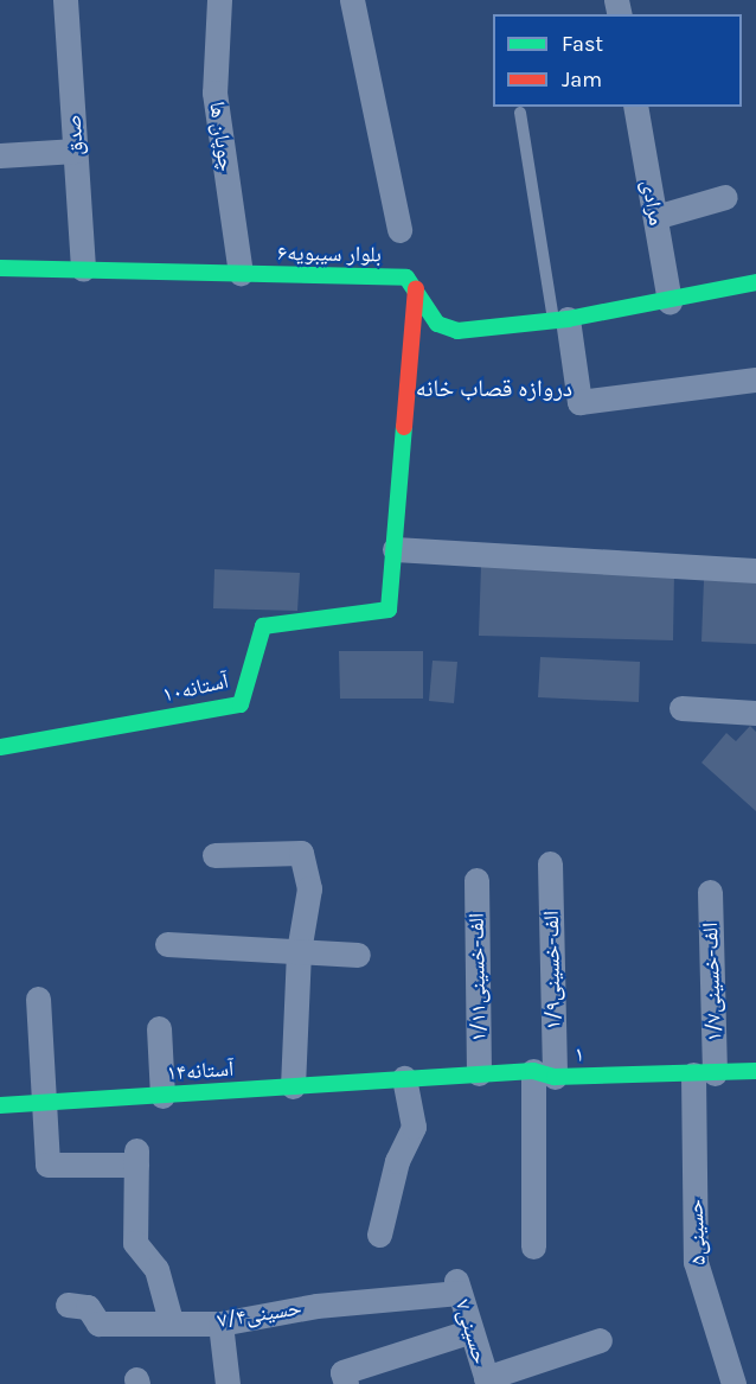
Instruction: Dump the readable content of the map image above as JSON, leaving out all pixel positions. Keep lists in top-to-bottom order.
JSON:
{
  "streets": {
    "street": [
      "صدق",
      "چوپان ها",
      "مرادی",
      "۶بلوار سیبویه",
      "آستانه۱۰",
      "الف-خسینی۱/۹",
      "الف-خسینی۱/۱۱",
      "الف-خسینی۱/۷",
      "۱",
      "آستانه۱۴",
      "حسینی۵",
      "حسینی۷/۴",
      "حسینی۷"
    ]
  },
  "crossings": [
    ["صدق", "۶بلوار سیبویه"],
    ["چوپان ها", "۶بلوار سیبویه"],
    ["الف-خسینی۱/۹", "۱"],
    ["الف-خسینی۱/۱۱", "۱"],
    ["الف-خسینی۱/۷", "۱"],
    ["الف-خسینی۱/۷", "حسینی۵"],
    ["۱", "آستانه۱۴"],
    ["۱", "حسینی۵"],
    ["حسینی۷/۴", "حسینی۷"]
  ],
  "districts": ["دروازه قصاب خانه"],
  "legend": ["Fast", "Jam"]
}
